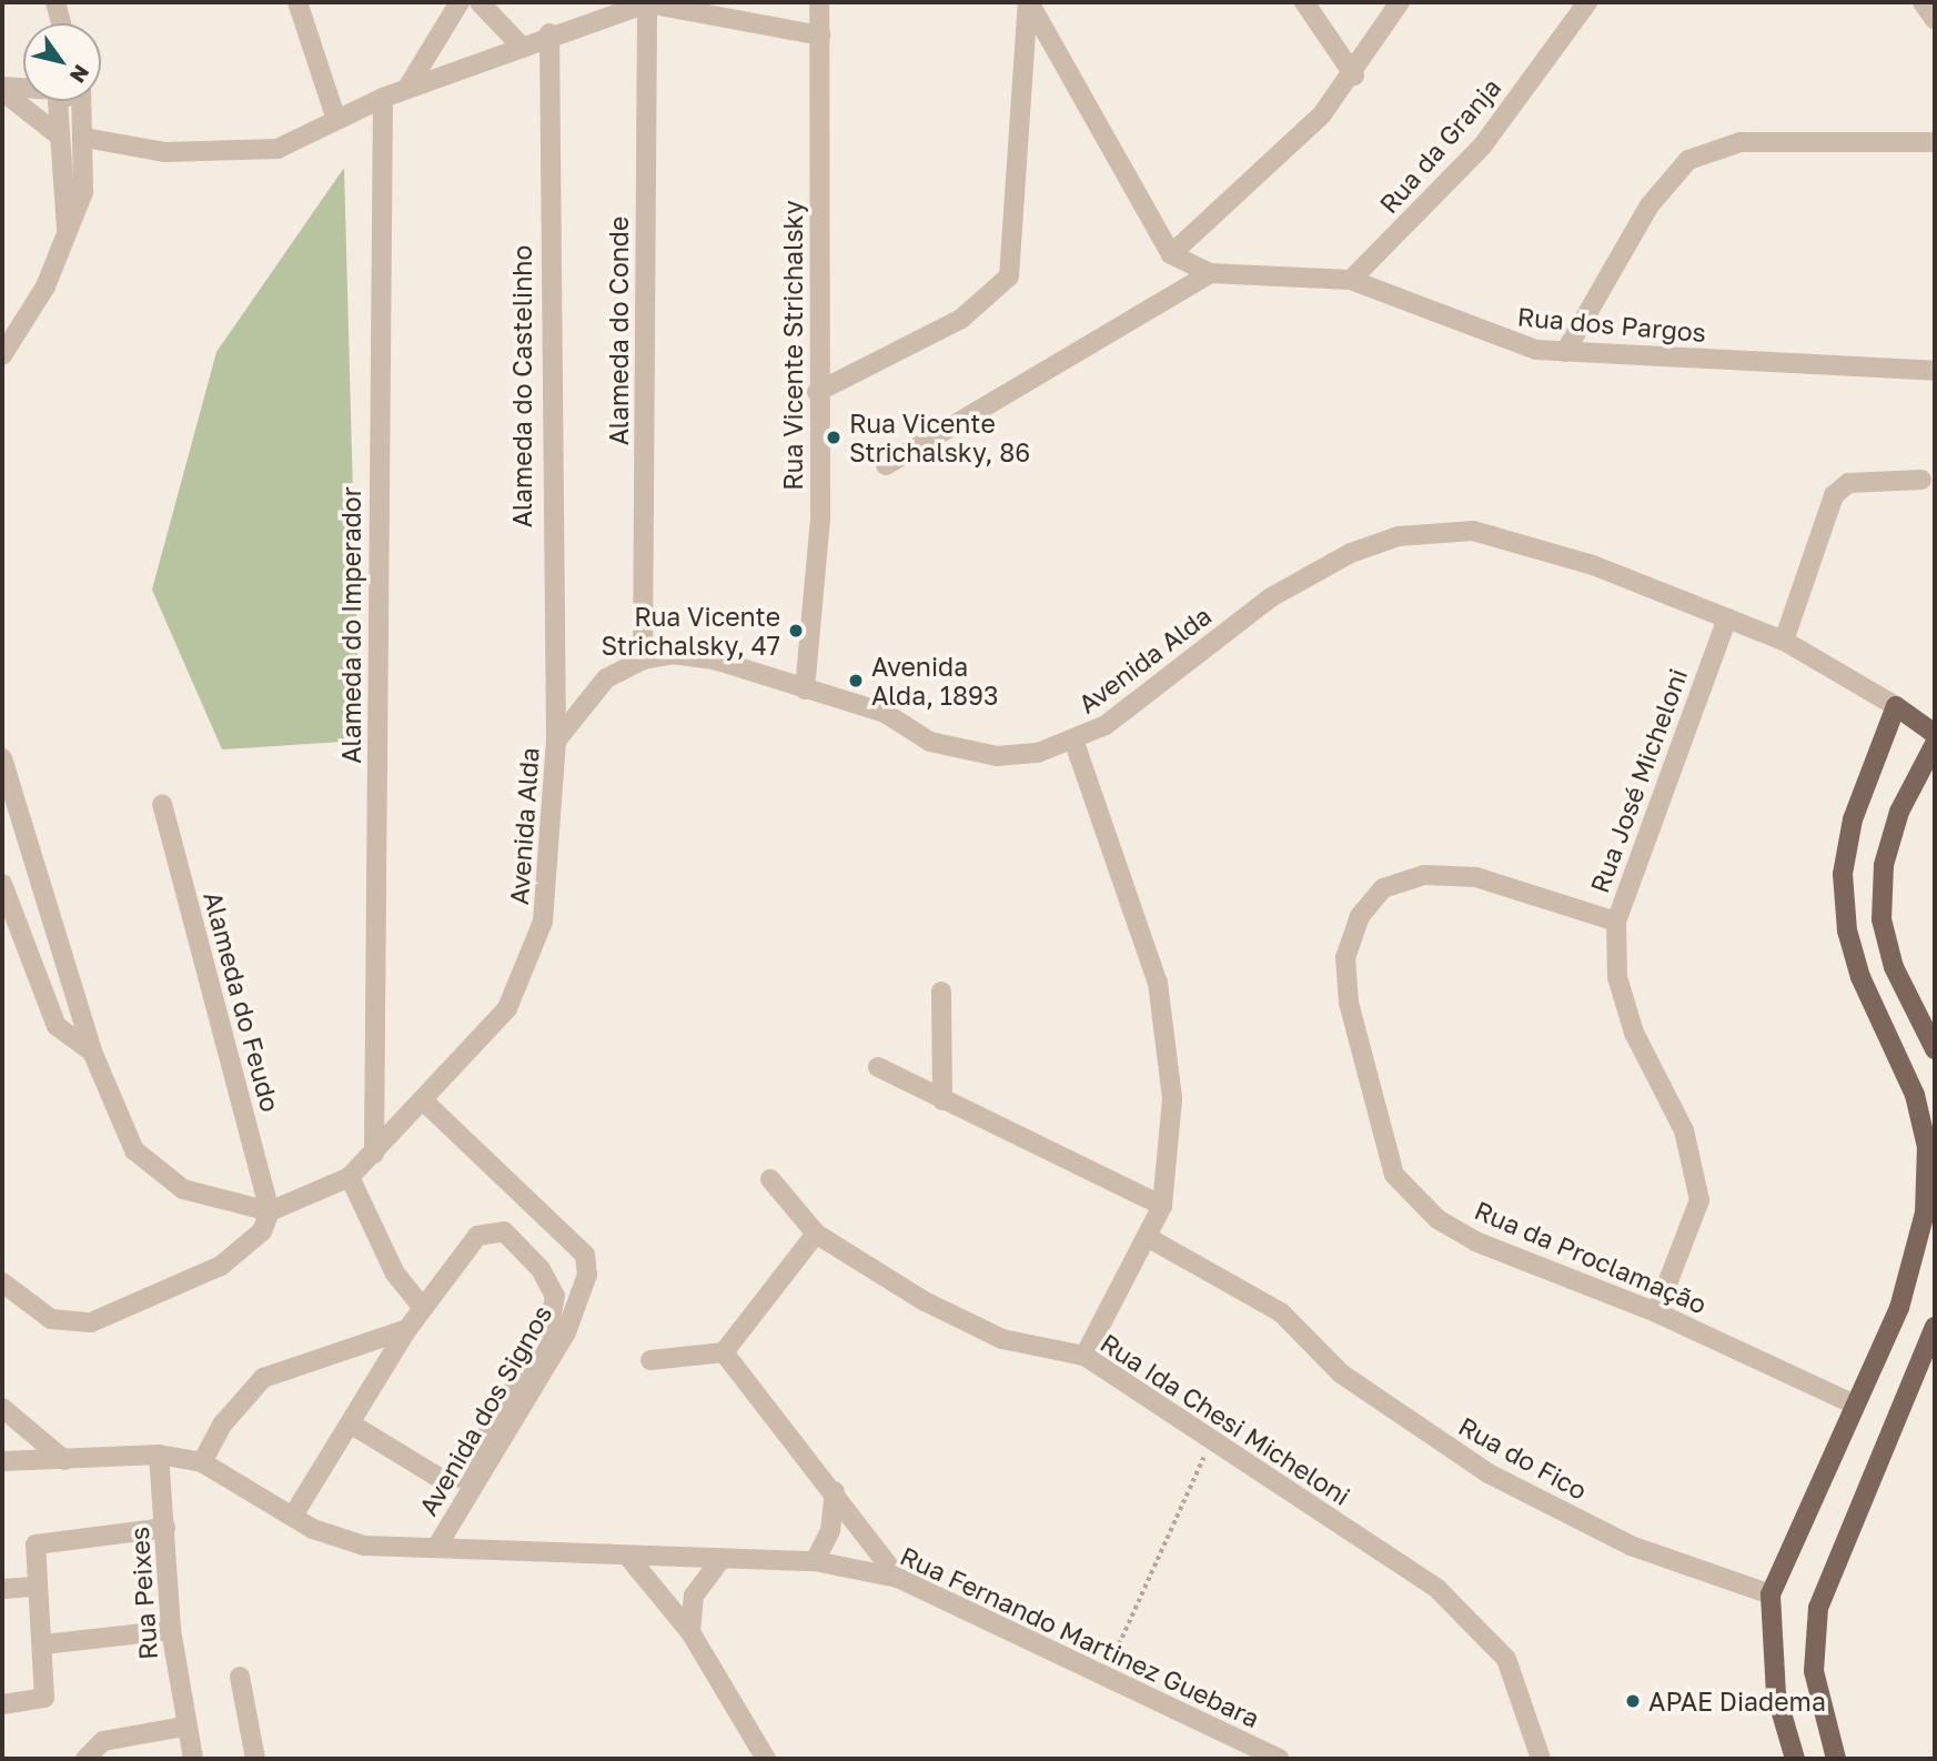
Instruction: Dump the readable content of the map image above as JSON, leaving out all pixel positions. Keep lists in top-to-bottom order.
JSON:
{
  "streets": {
    "main road": ["Avenida Alda"],
    "street": [
      "Rua da Granja",
      "Rua dos Pargos",
      "Alameda do Conde",
      "Rua Vicente Strichalsky",
      "Alameda do Castelinho",
      "Alameda do Imperador",
      "Rua José Micheloni",
      "Alameda do Feudo",
      "Rua da Proclamação",
      "Avenida dos Signos",
      "Rua Ida Chesi Micheloni",
      "Rua do Fico",
      "Rua Peixes",
      "Rua Fernando Martinez Guebara"
    ]
  },
  "crossings": [
    ["Rua da Granja", "Rua dos Pargos"],
    ["Alameda do Conde", "Avenida Alda"],
    ["Rua Vicente Strichalsky", "Avenida Alda"],
    ["Alameda do Castelinho", "Avenida Alda"],
    ["Alameda do Imperador", "Avenida Alda"],
    ["Avenida Alda", "Rua José Micheloni"],
    ["Avenida Alda", "Alameda do Feudo"],
    ["Avenida Alda", "Avenida dos Signos"],
    ["Rua José Micheloni", "Rua da Proclamação"],
    ["Avenida dos Signos", "Rua Peixes"],
    ["Avenida dos Signos", "Rua Fernando Martinez Guebara"]
  ],
  "places": [
    "Rua Vicente Strichalsky, 86",
    "Rua Vicente Strichalsky, 47",
    "Avenida Alda, 1893",
    "APAE Diadema"
  ],
  "north": "bottom right"
}
